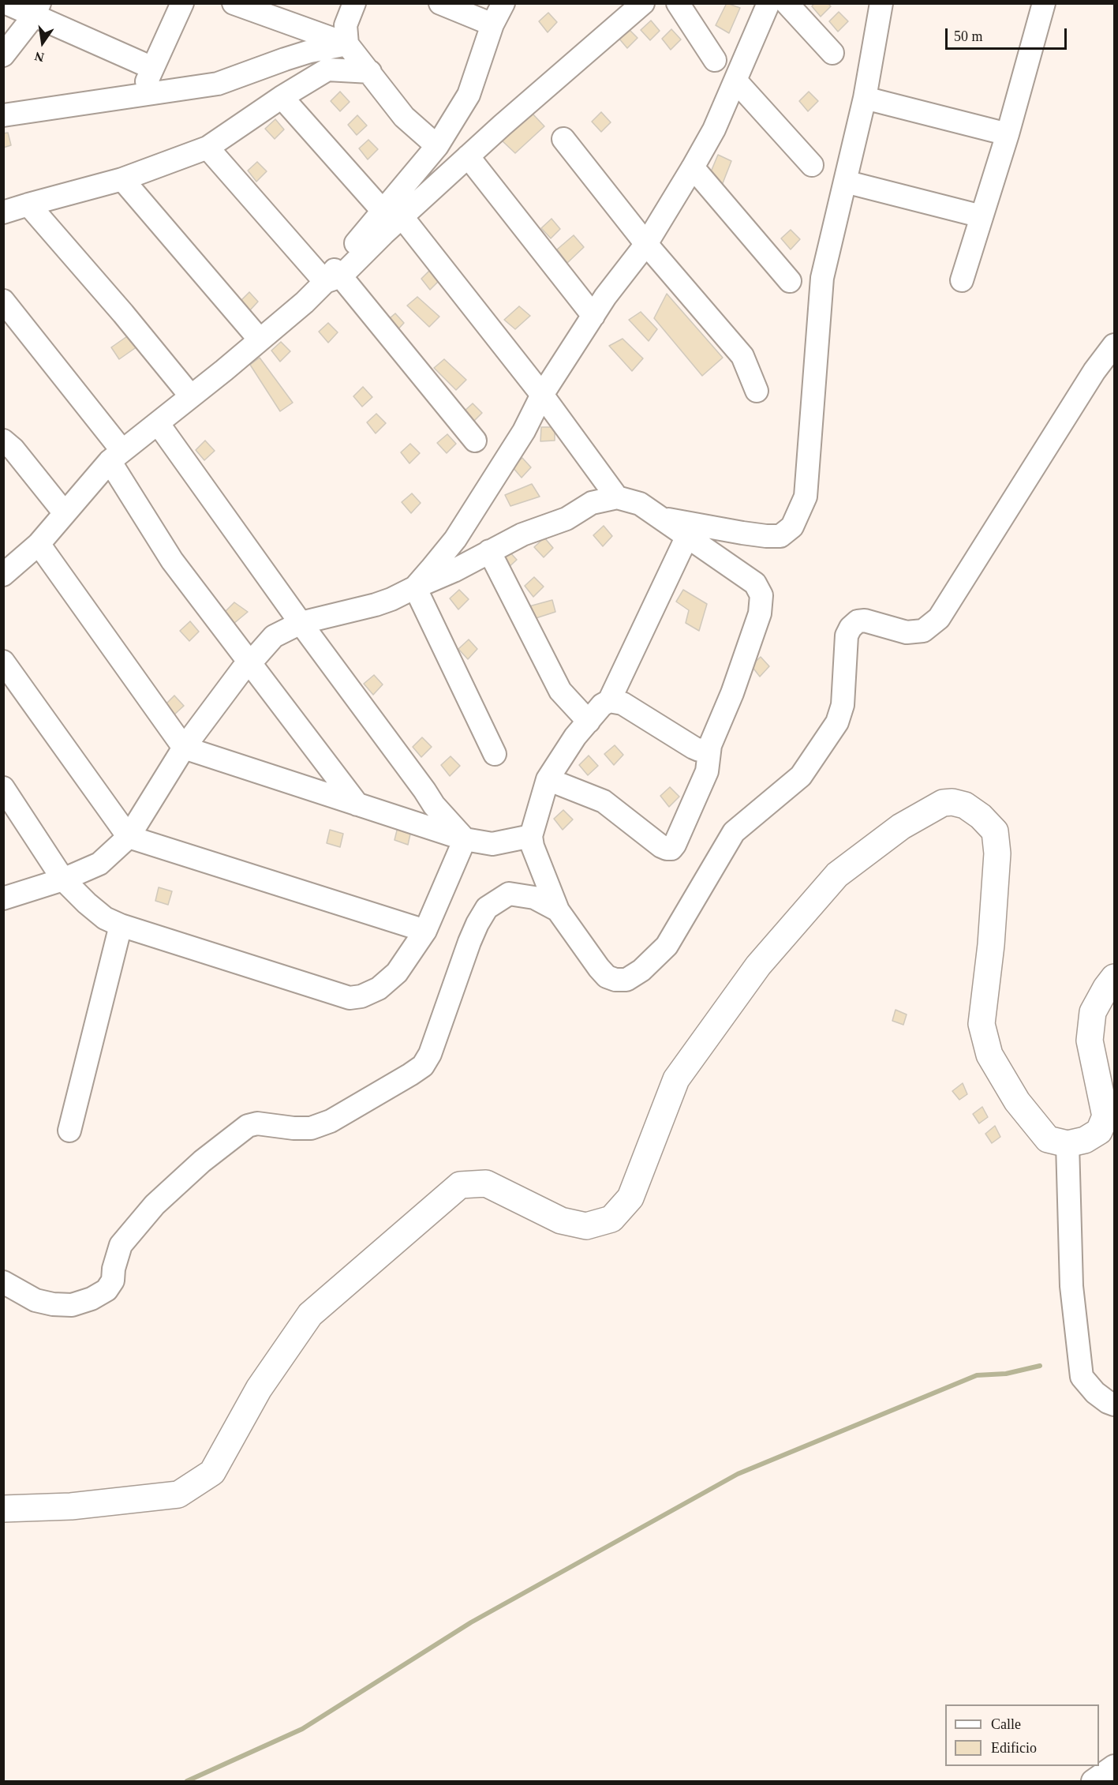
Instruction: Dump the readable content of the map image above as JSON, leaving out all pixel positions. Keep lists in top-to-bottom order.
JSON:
{
  "legend": ["Calle", "Edificio"],
  "scale_bar": "50 m",
  "north": "bottom"
}
